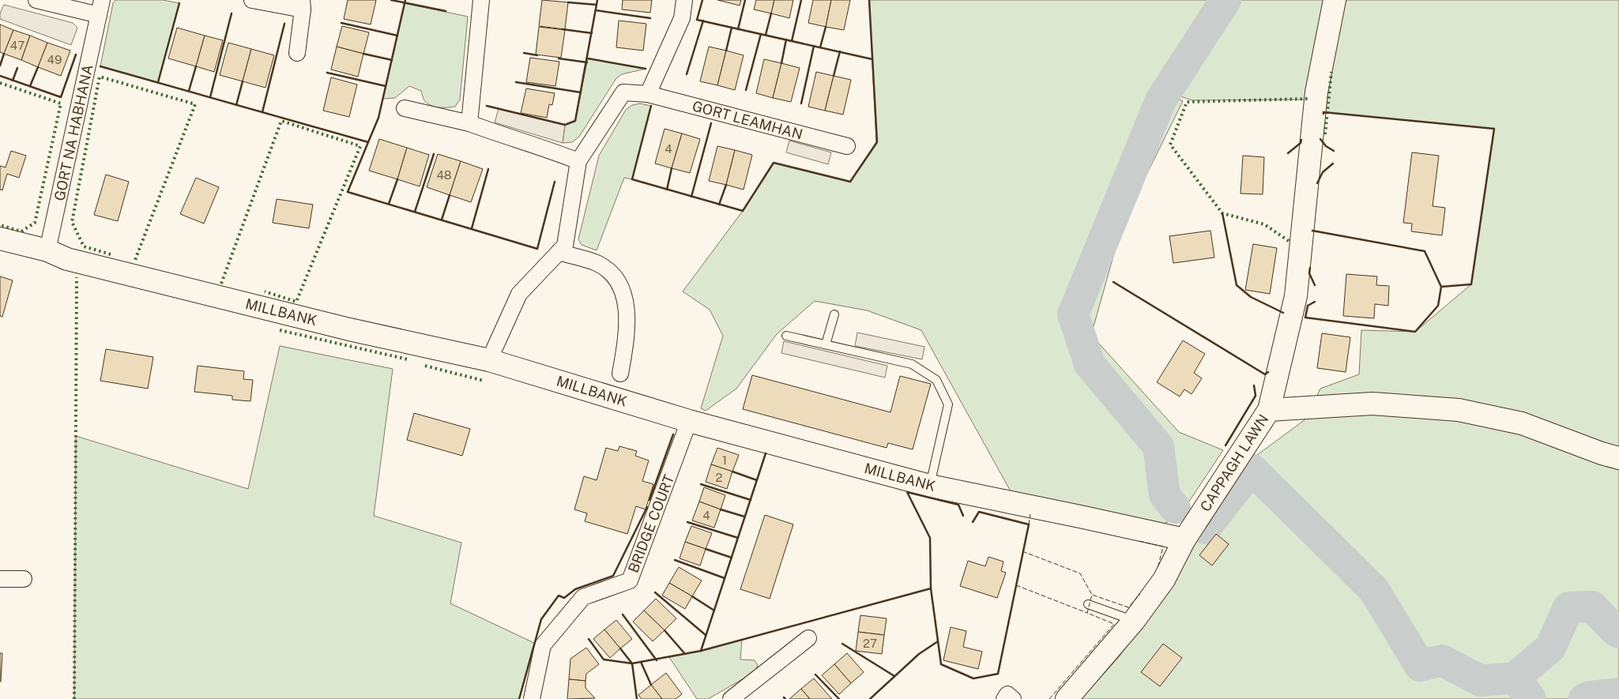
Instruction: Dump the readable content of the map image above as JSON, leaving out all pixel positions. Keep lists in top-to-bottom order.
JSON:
{
  "streets": {
    "street": [
      "GORT LEAMHAN",
      "GORT NA HABHANA",
      "MILLBANK",
      "CAPPAGH LAWN",
      "BRIDGE COURT"
    ]
  },
  "crossings": [
    ["GORT LEAMHAN", "MILLBANK"],
    ["GORT NA HABHANA", "MILLBANK"],
    ["MILLBANK", "CAPPAGH LAWN"],
    ["MILLBANK", "BRIDGE COURT"]
  ],
  "house_numbers": [
    "47",
    "49",
    "4",
    "48",
    "1",
    "2",
    "4",
    "27"
  ]
}
